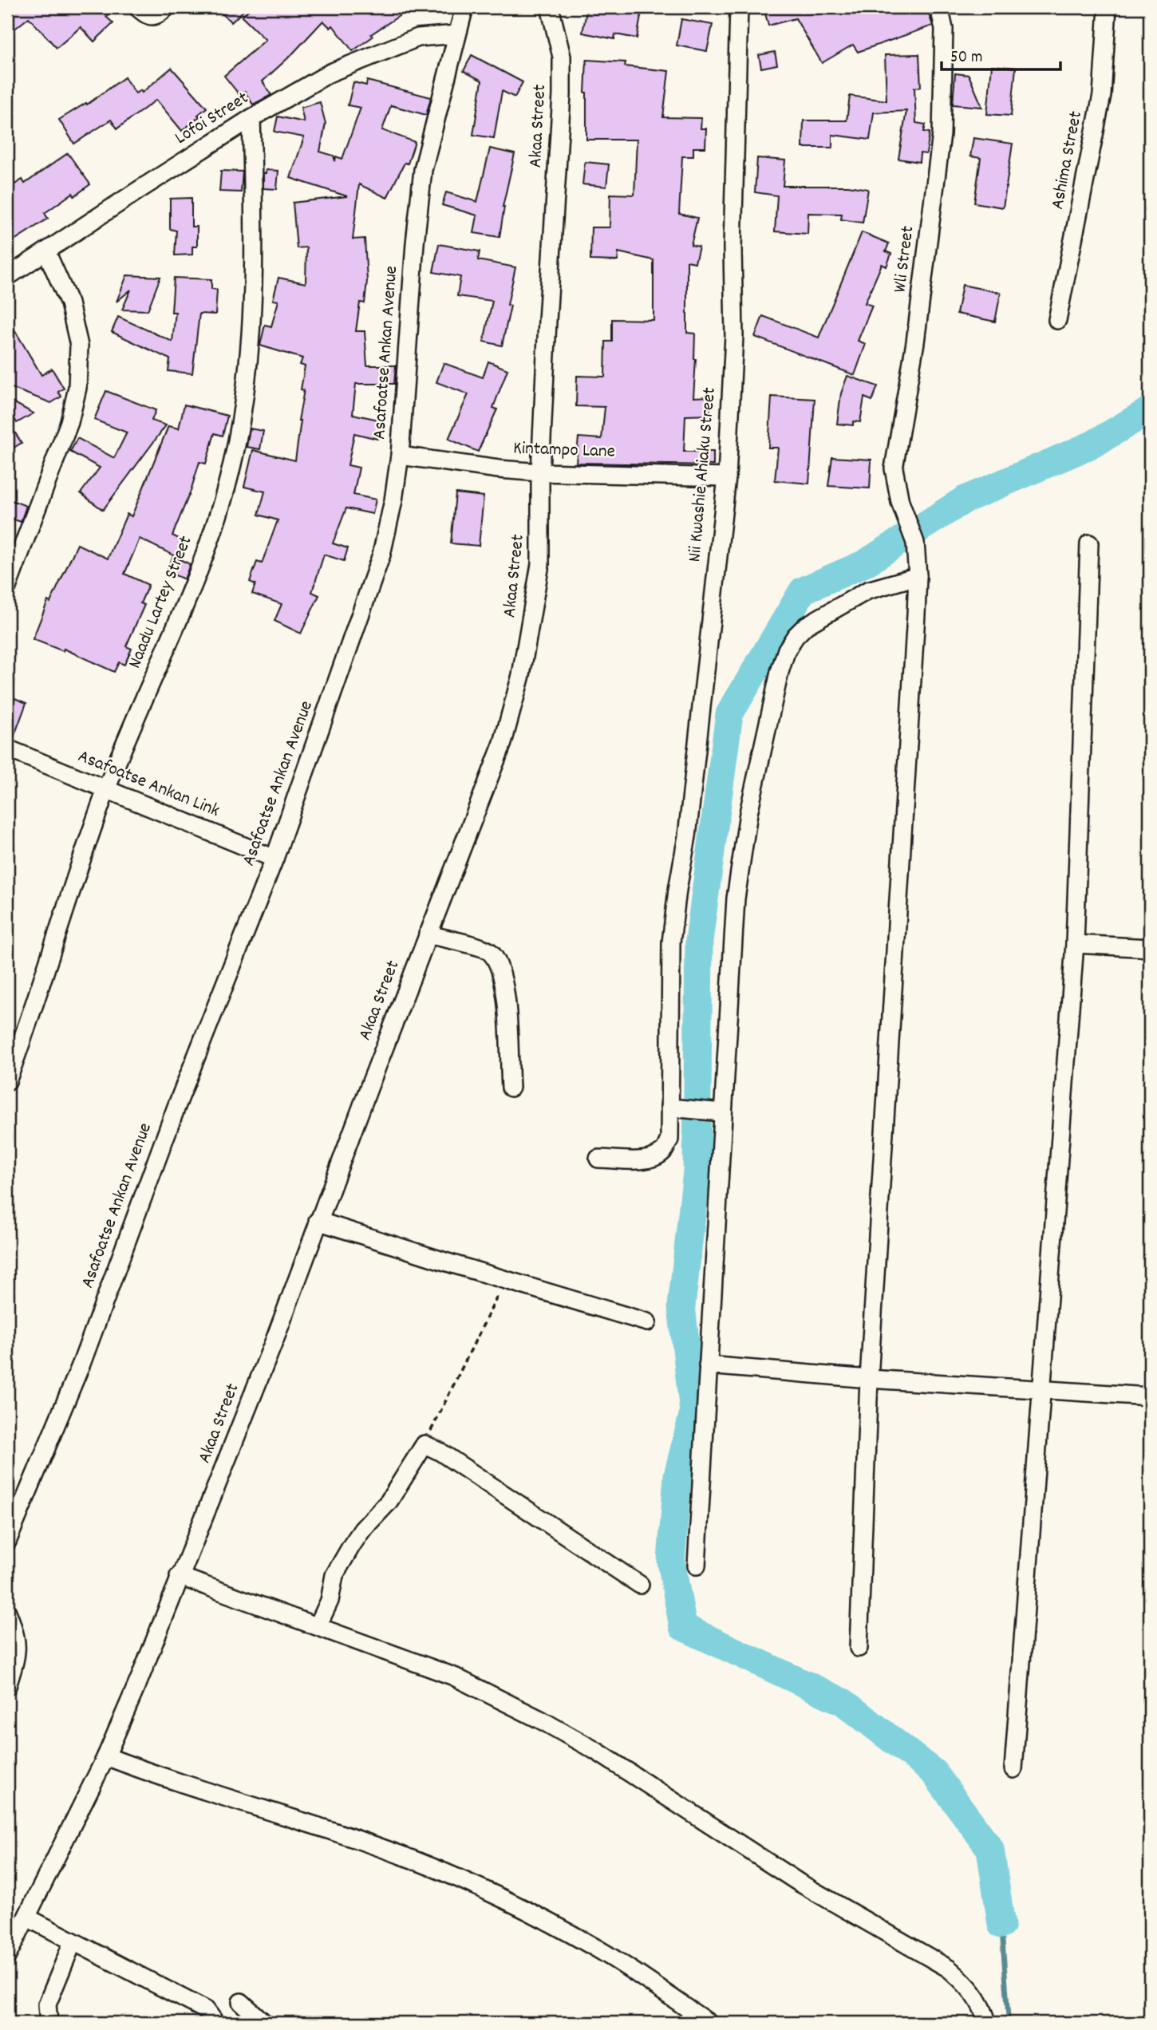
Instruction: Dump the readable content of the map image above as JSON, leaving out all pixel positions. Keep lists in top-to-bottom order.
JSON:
{
  "streets": {
    "street": [
      "Lofoi Street",
      "Akaa Street",
      "Ashima Street",
      "Wli Street",
      "Asafoatse Ankan Avenue",
      "Kintampo Lane",
      "Nii Kwashie Ahiaku Street",
      "Naadu Lartey Street",
      "Asafoatse Ankan Link"
    ]
  },
  "crossings": [
    ["Lofoi Street", "Asafoatse Ankan Avenue"],
    ["Lofoi Street", "Naadu Lartey Street"],
    ["Akaa Street", "Kintampo Lane"],
    ["Asafoatse Ankan Avenue", "Kintampo Lane"],
    ["Asafoatse Ankan Avenue", "Asafoatse Ankan Link"],
    ["Kintampo Lane", "Nii Kwashie Ahiaku Street"],
    ["Naadu Lartey Street", "Asafoatse Ankan Link"]
  ],
  "scale_bar": "50 m"
}
